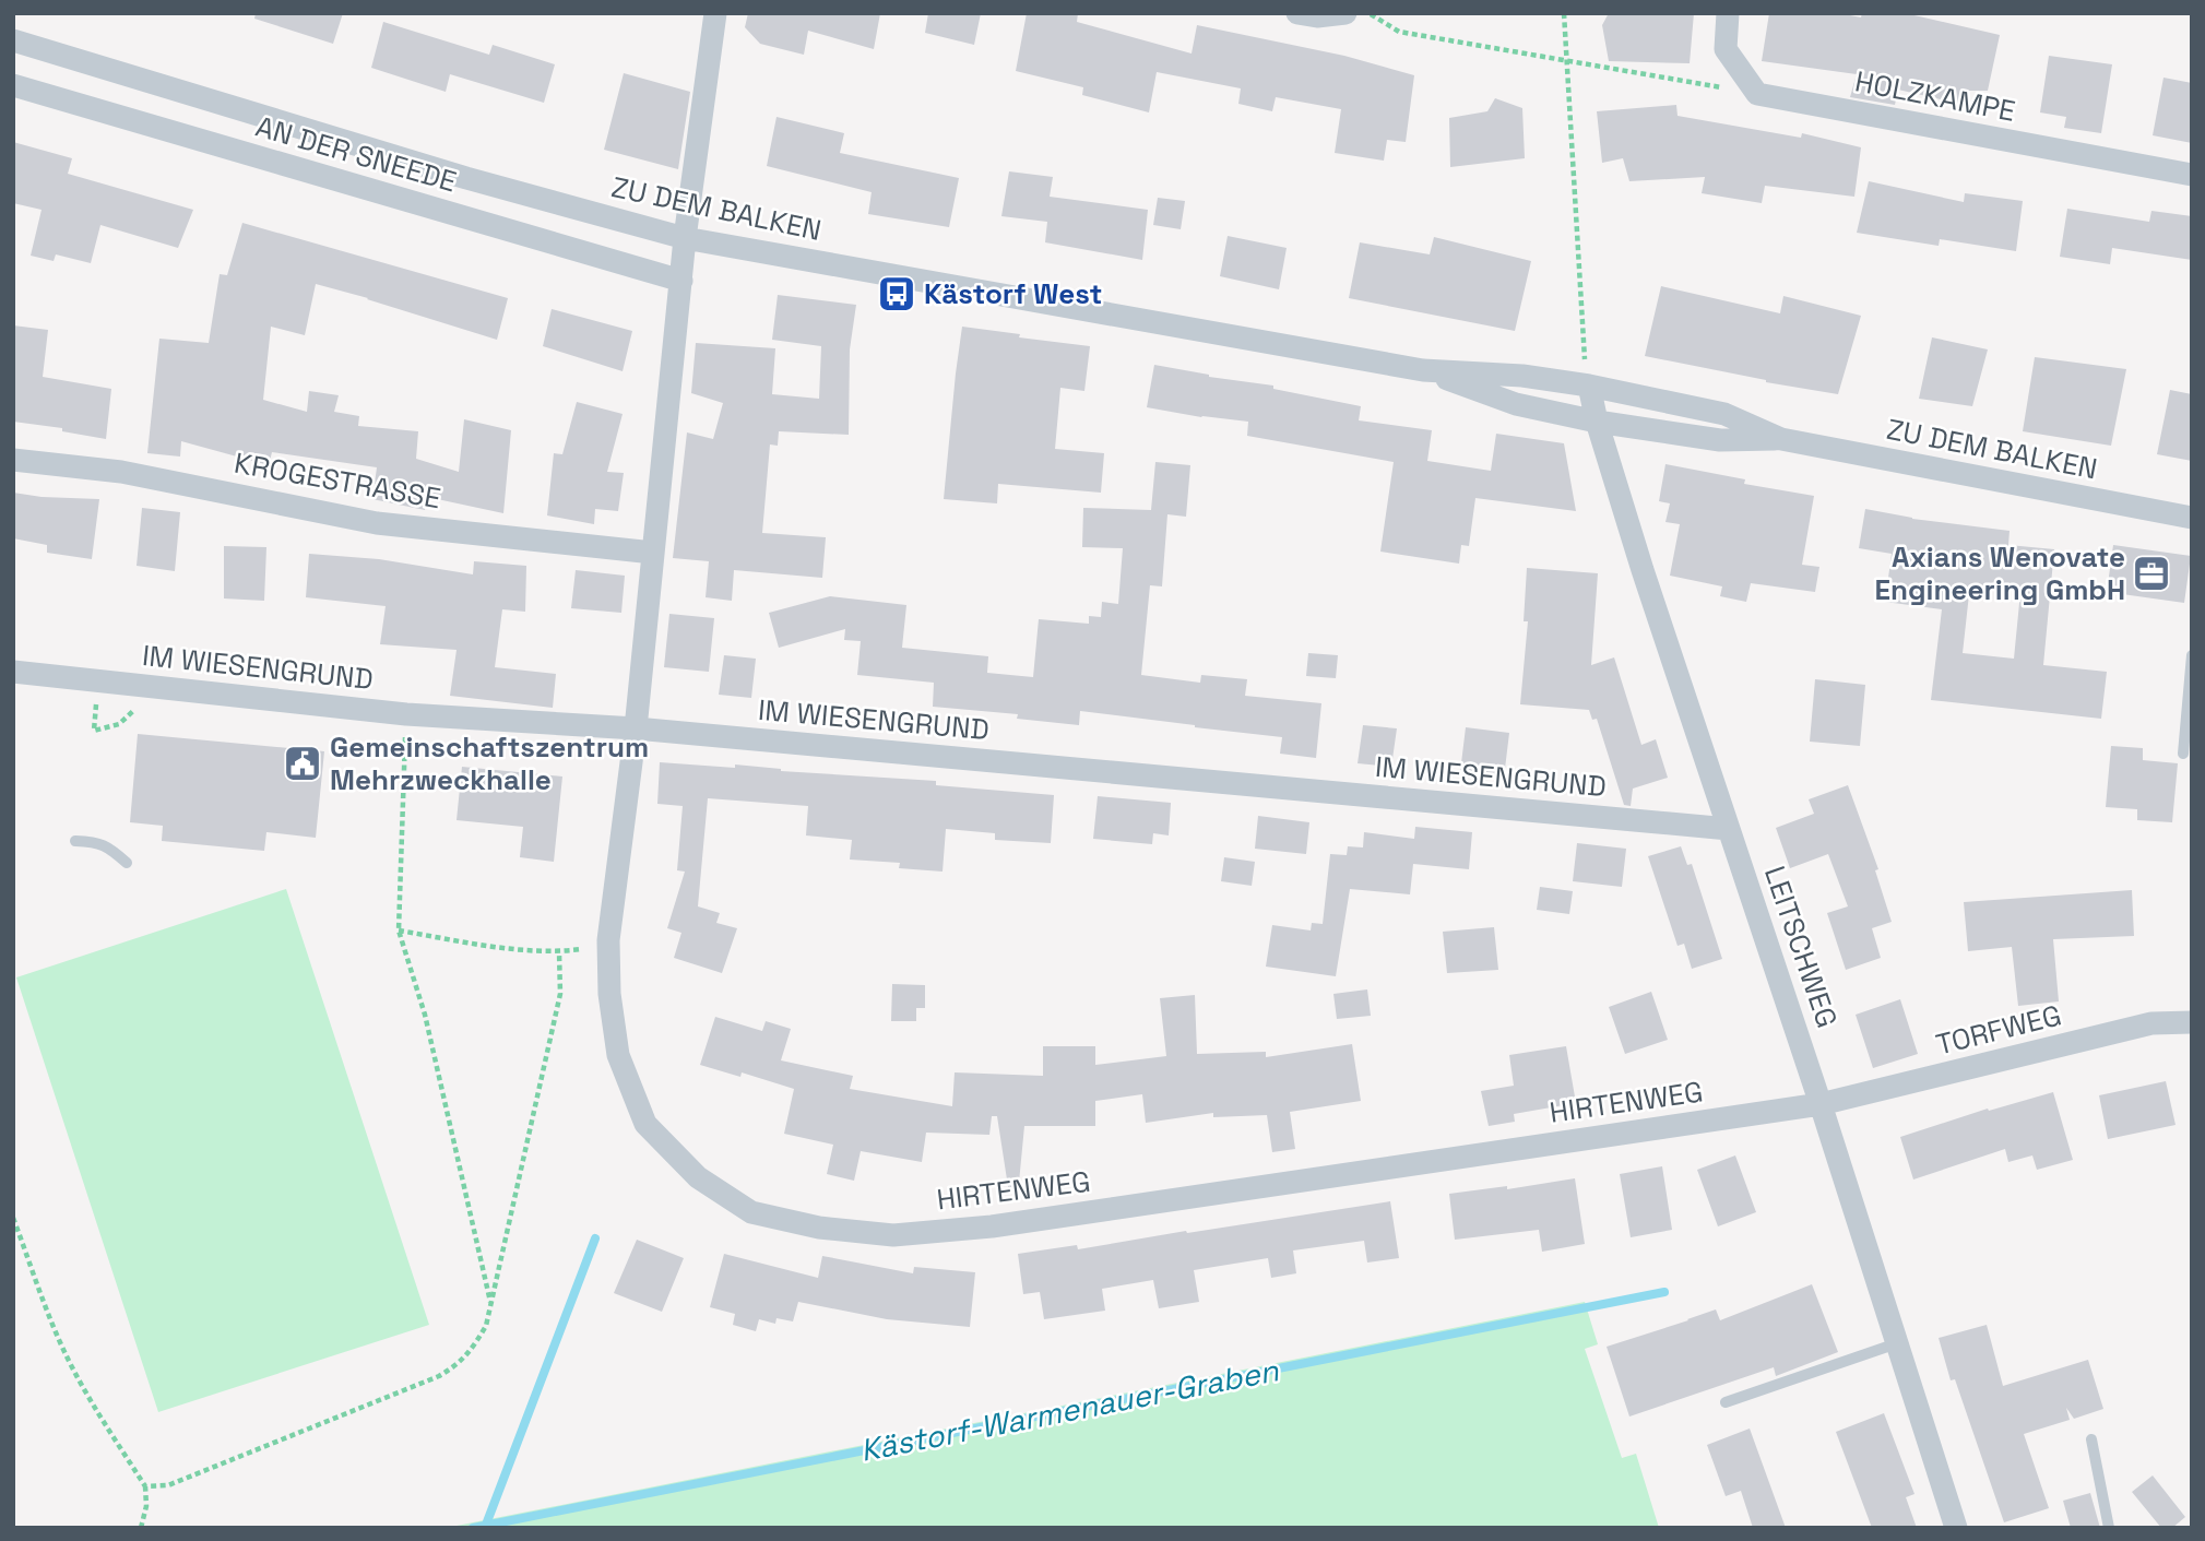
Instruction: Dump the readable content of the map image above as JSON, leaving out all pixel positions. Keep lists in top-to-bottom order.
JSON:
{
  "streets": {
    "street": [
      "HOLZKAMPE",
      "AN DER SNEEDE",
      "ZU DEM BALKEN",
      "KROGESTRASSE",
      "IM WIESENGRUND",
      "LEITSCHWEG",
      "TORFWEG",
      "HIRTENWEG"
    ]
  },
  "crossings": [
    ["ZU DEM BALKEN", "LEITSCHWEG"],
    ["IM WIESENGRUND", "LEITSCHWEG"],
    ["IM WIESENGRUND", "HIRTENWEG"],
    ["LEITSCHWEG", "TORFWEG"],
    ["LEITSCHWEG", "HIRTENWEG"],
    ["TORFWEG", "HIRTENWEG"]
  ],
  "water": ["Kästorf-Warmenauer-Graben"],
  "places": {
    "bus stop": ["Kästorf West"],
    "office": ["Axians Wenovate Engineering GmbH"],
    "public building": ["Gemeinschaftszentrum Mehrzweckhalle"]
  }
}
